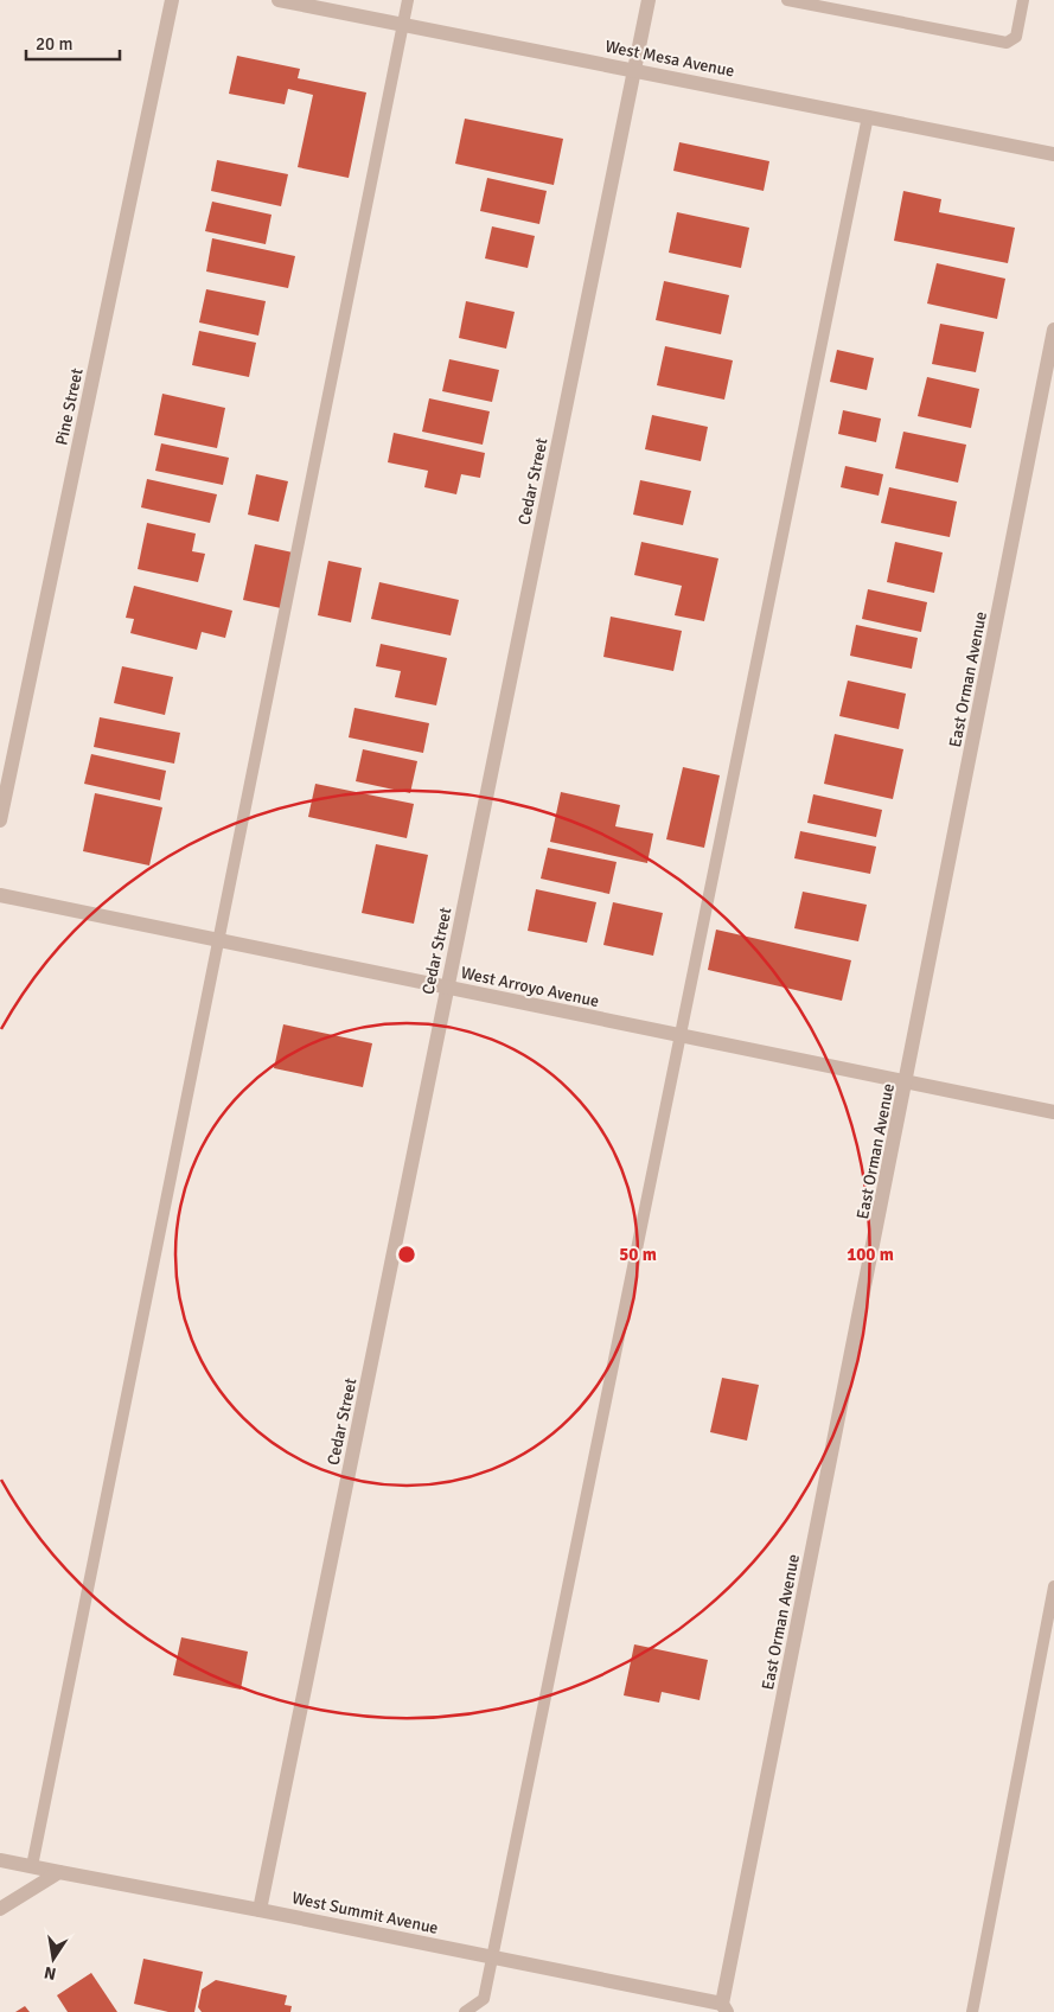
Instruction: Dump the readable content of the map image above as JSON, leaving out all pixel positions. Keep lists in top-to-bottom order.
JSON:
{
  "streets": {
    "street": [
      "West Mesa Avenue",
      "Pine Street",
      "Cedar Street",
      "East Orman Avenue",
      "West Arroyo Avenue",
      "West Summit Avenue"
    ]
  },
  "crossings": [
    ["West Mesa Avenue", "Cedar Street"],
    ["Cedar Street", "West Arroyo Avenue"],
    ["Cedar Street", "West Summit Avenue"],
    ["East Orman Avenue", "West Arroyo Avenue"],
    ["East Orman Avenue", "West Summit Avenue"]
  ],
  "scale_bar": "20 m",
  "north": "bottom",
  "rings": ["50 m", "100 m"]
}
